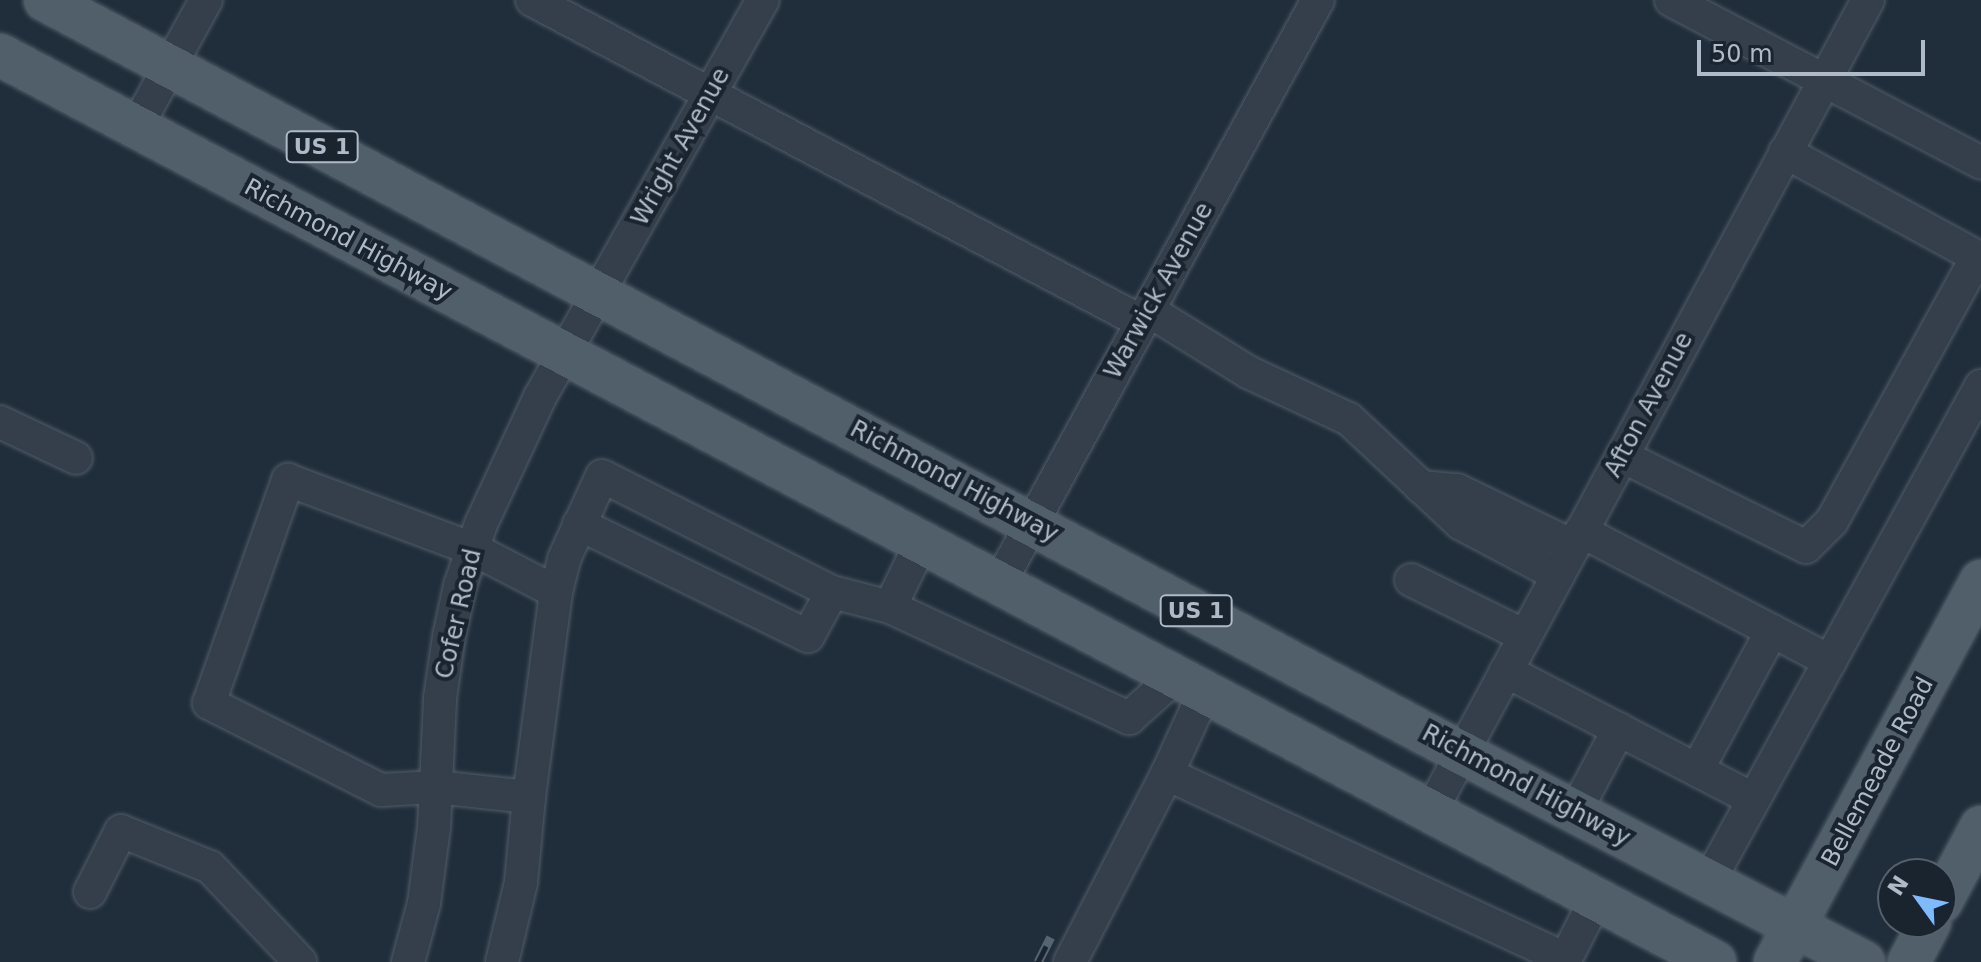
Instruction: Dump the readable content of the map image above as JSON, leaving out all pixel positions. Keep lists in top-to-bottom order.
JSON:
{
  "streets": {
    "main road": ["US 1", "Richmond Highway", "Bellemeade Road"],
    "street": [
      "Wright Avenue",
      "Warwick Avenue",
      "Afton Avenue",
      "Cofer Road"
    ]
  },
  "crossings": [
    ["Wright Avenue", "Richmond Highway"],
    ["Wright Avenue", "Cofer Road"],
    ["Richmond Highway", "Warwick Avenue"],
    ["Richmond Highway", "Afton Avenue"],
    ["Richmond Highway", "Cofer Road"],
    ["Richmond Highway", "Bellemeade Road"]
  ],
  "scale_bar": "50 m",
  "north": "top left"
}
